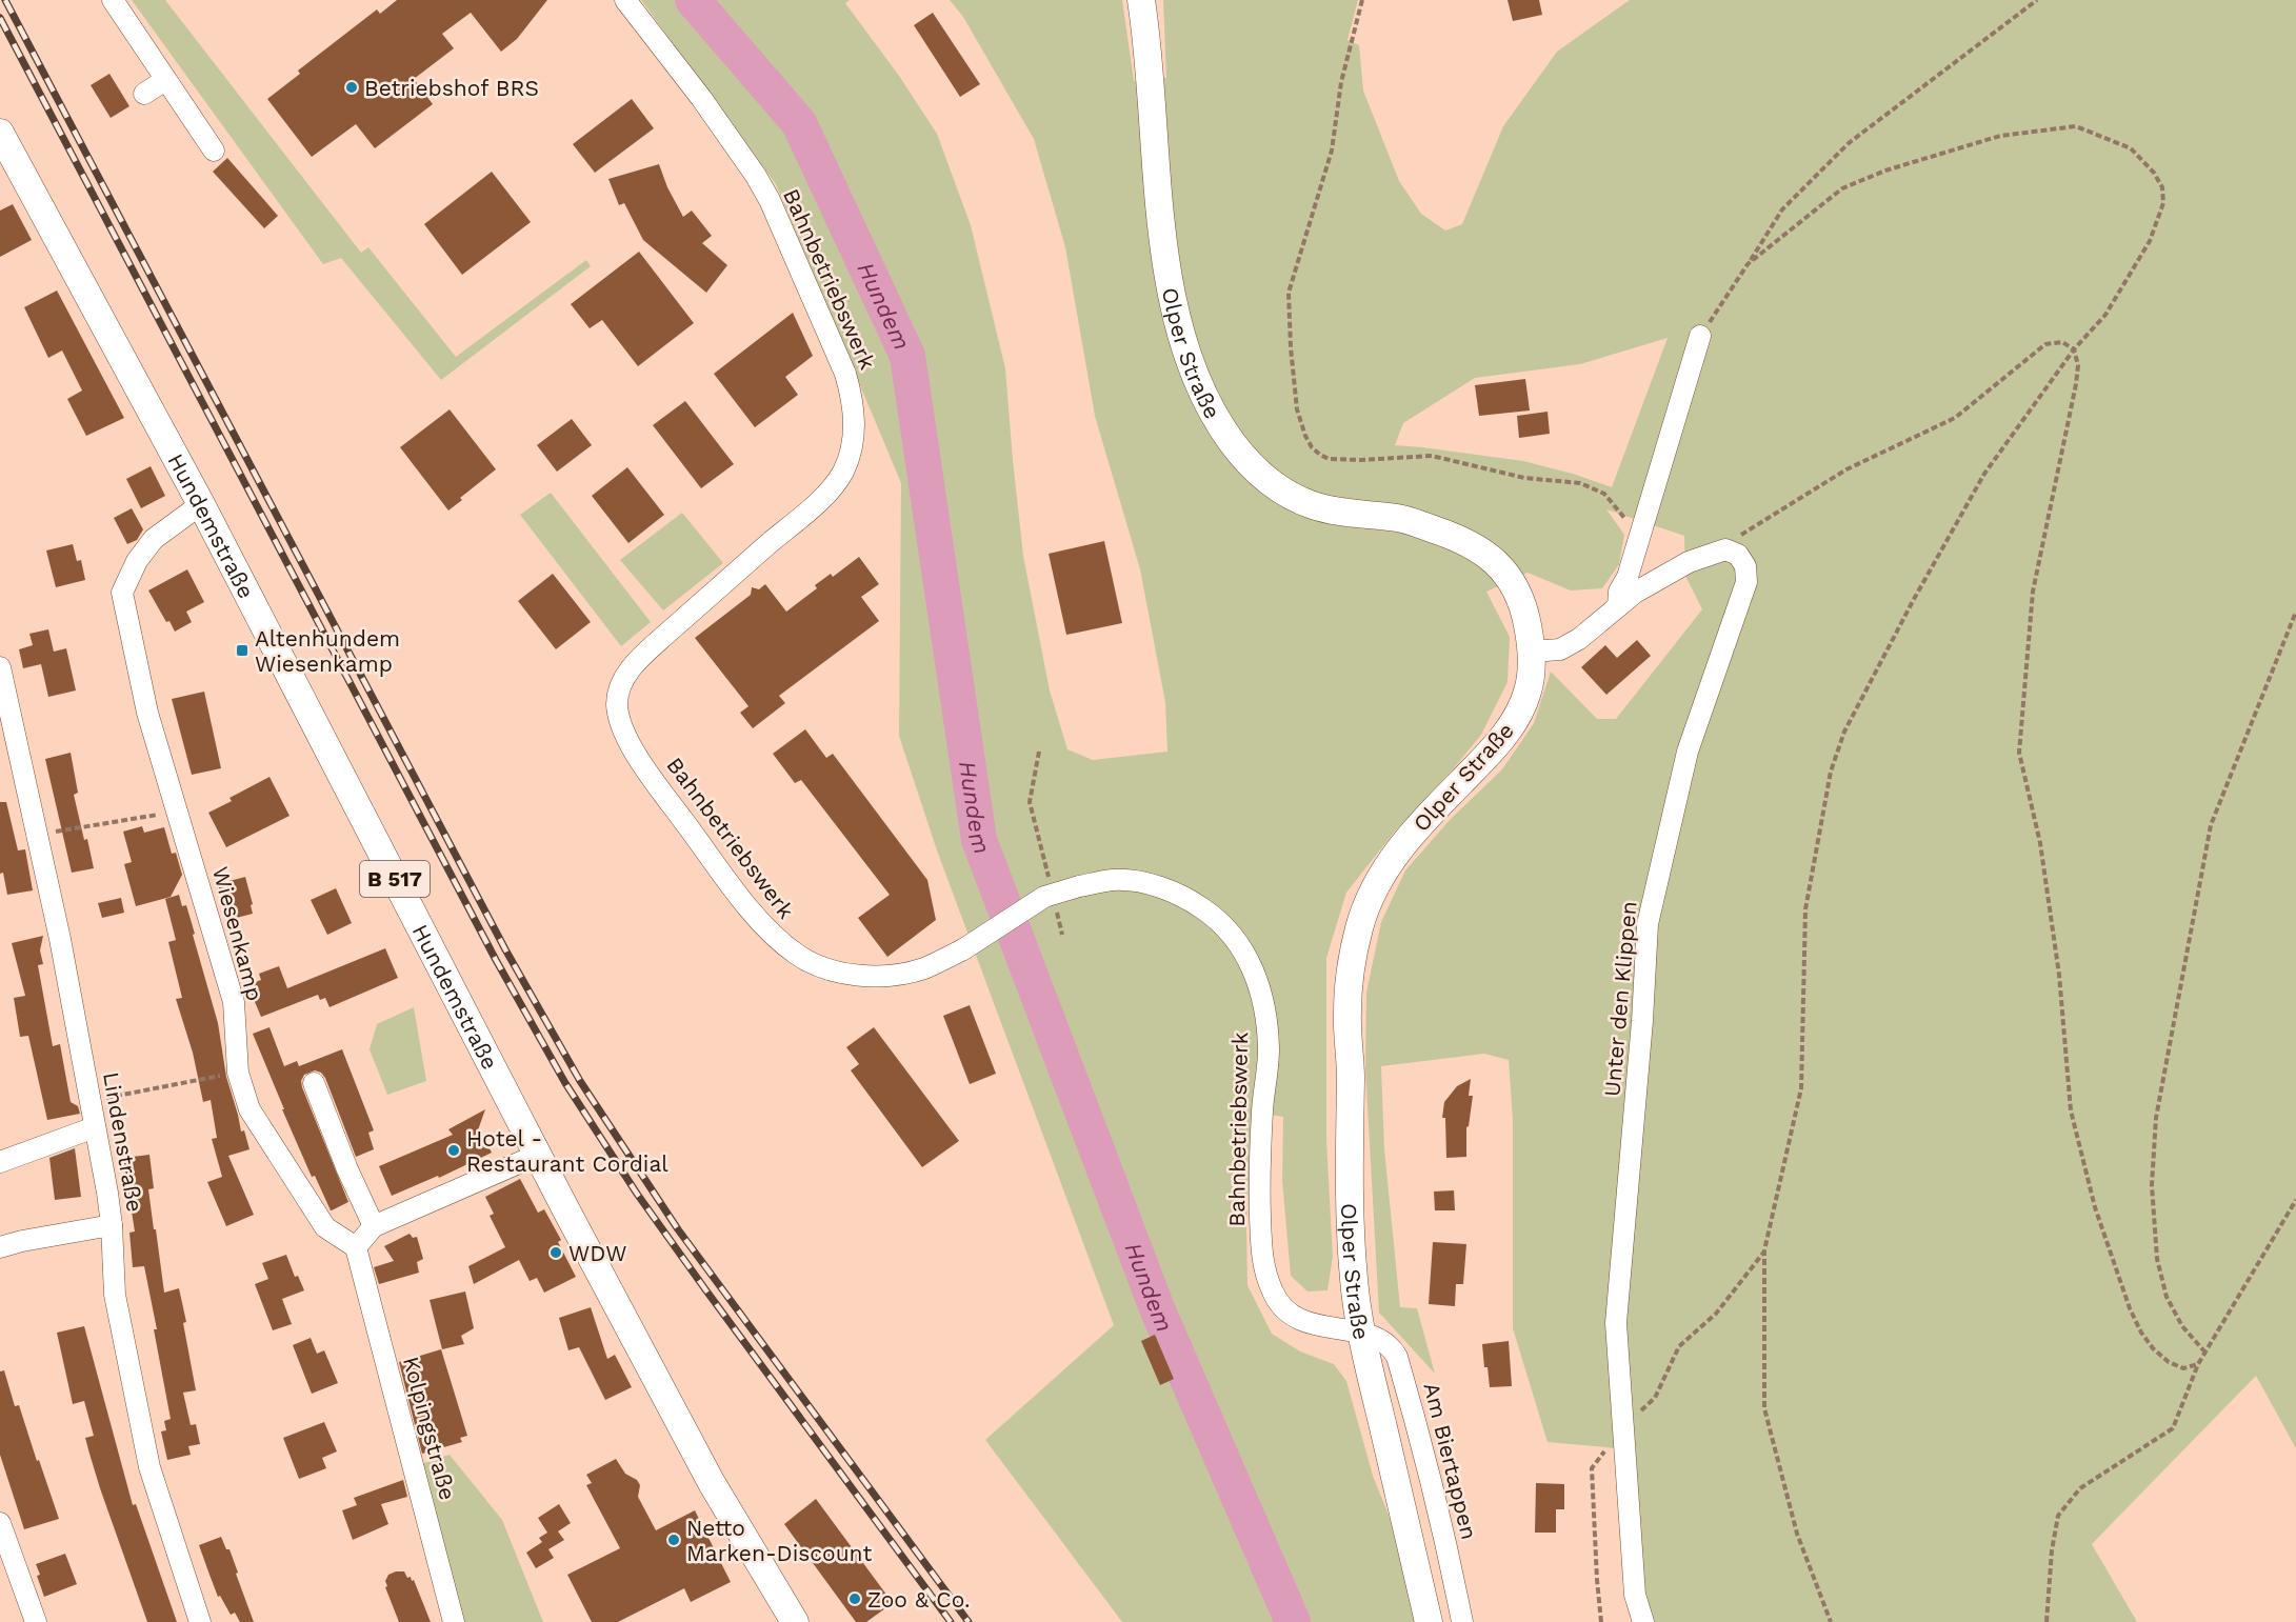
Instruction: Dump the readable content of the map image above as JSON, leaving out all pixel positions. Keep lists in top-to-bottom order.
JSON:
{
  "streets": {
    "main road": ["Olper Straße", "Hundemstraße", "B 517"],
    "street": [
      "Bahnbetriebswerk",
      "Wiesenkamp",
      "Unter den Klippen",
      "Lindenstraße",
      "Kolpingstraße",
      "Am Biertappen"
    ]
  },
  "crossings": [
    ["Bahnbetriebswerk", "Olper Straße"],
    ["Bahnbetriebswerk", "Am Biertappen"],
    ["Olper Straße", "Am Biertappen"],
    ["Hundemstraße", "Wiesenkamp"],
    ["Wiesenkamp", "Kolpingstraße"]
  ],
  "water": ["Hundem"],
  "places": {
    "other": [
      "Betriebshof BRS",
      "Hotel - Restaurant Cordial",
      "WDW",
      "Netto Marken-Discount",
      "Zoo & Co."
    ],
    "transit": ["Altenhundem Wiesenkamp"]
  }
}
